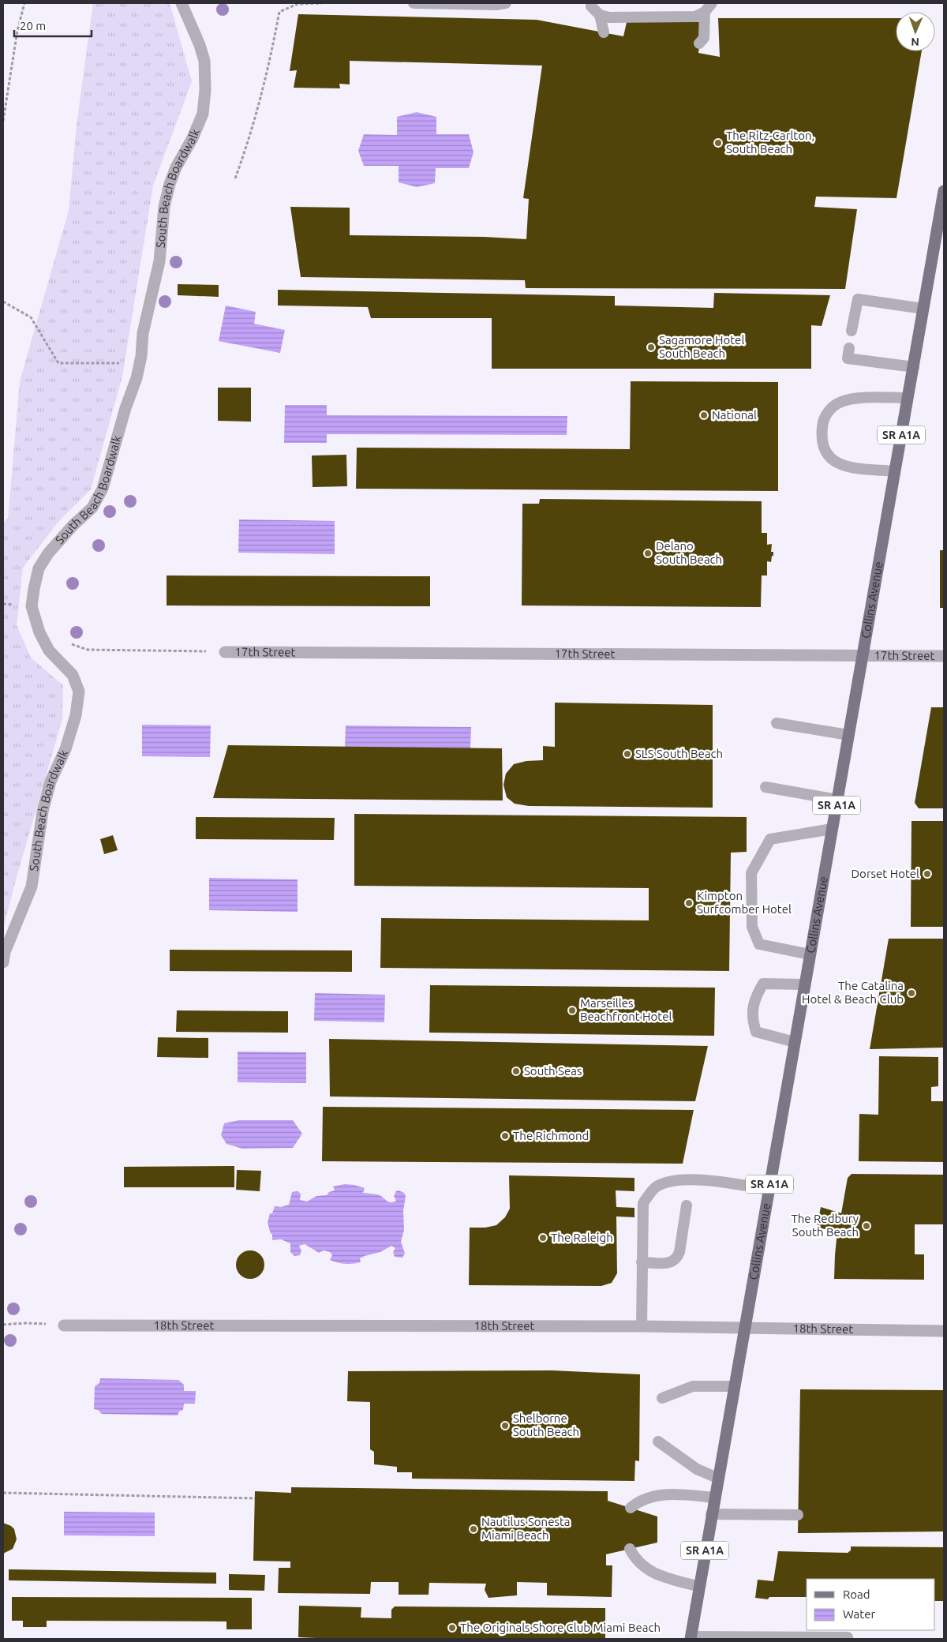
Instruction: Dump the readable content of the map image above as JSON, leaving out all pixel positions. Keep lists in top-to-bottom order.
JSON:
{
  "streets": {
    "main road": ["SR A1A", "Collins Avenue"],
    "street": ["South Beach Boardwalk", "17th Street", "18th Street"]
  },
  "crossings": [
    ["Collins Avenue", "17th Street"],
    ["Collins Avenue", "18th Street"]
  ],
  "places": [
    "The Ritz-Carlton, South Beach",
    "Sagamore Hotel South Beach",
    "National",
    "Delano South Beach",
    "SLS South Beach",
    "Dorset Hotel",
    "Kimpton Surfcomber Hotel",
    "The Catalina Hotel & Beach Club",
    "Marseilles Beachfront Hotel",
    "South Seas",
    "The Richmond",
    "The Redbury South Beach",
    "The Raleigh",
    "Shelborne South Beach",
    "Nautilus Sonesta Miami Beach",
    "The Originals Shore Club Miami Beach"
  ],
  "legend": ["Road", "Water"],
  "scale_bar": "20 m",
  "north": "bottom"
}
